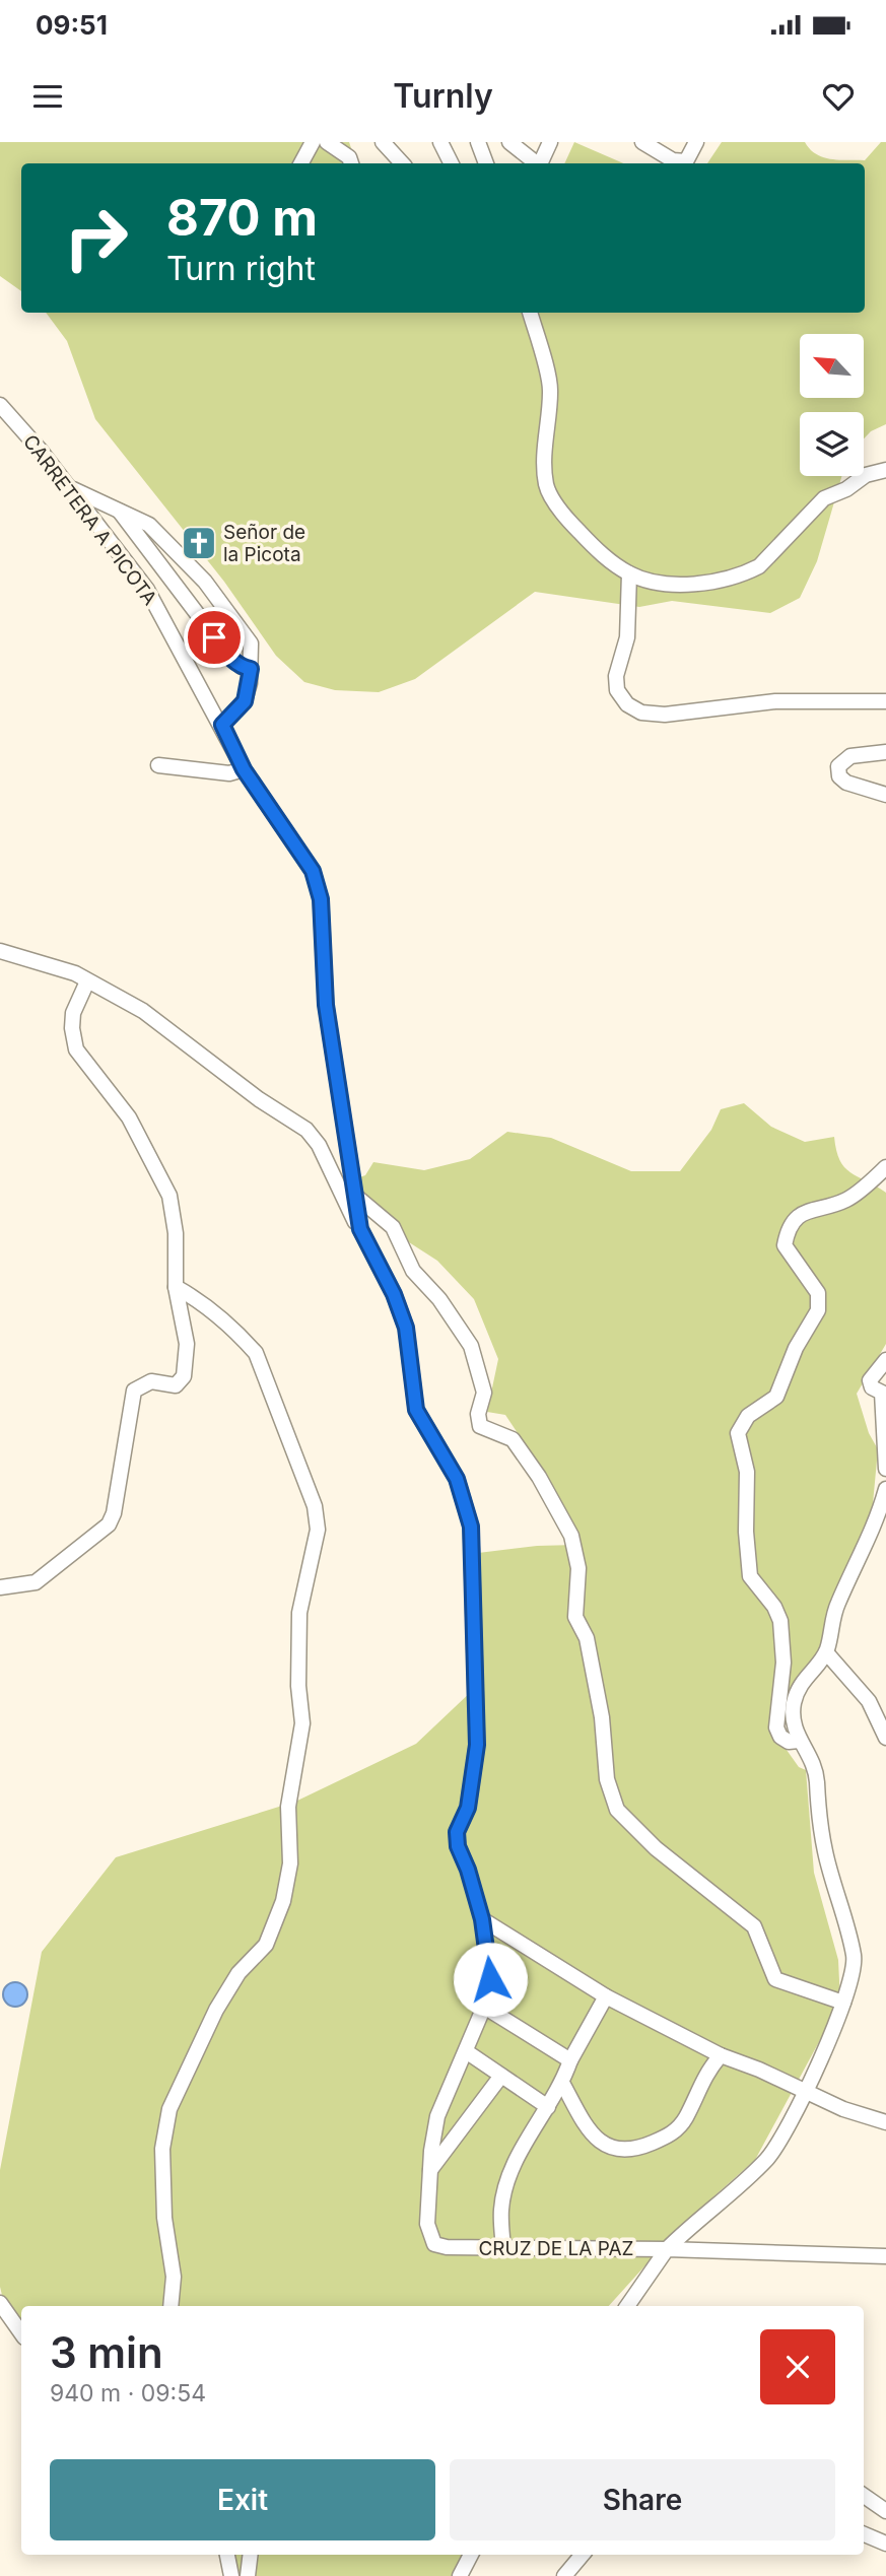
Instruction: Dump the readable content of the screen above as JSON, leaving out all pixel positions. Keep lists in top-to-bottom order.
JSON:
{
  "streets": {
    "street": ["CARRETERA A PICOTA", "CRUZ DE LA PAZ"]
  },
  "crossings": [
    ["CARRETERA A PICOTA", "CRUZ DE LA PAZ"]
  ],
  "places": {
    "church": ["Señor de la Picota"]
  },
  "north": "top left",
  "page": {
    "status": "09:51",
    "header": "Turnly",
    "turn": ["870 m", "Turn right"],
    "heading": ["3 min", "940 m · 09:54"],
    "buttons": ["Exit", "Share"]
  }
}
